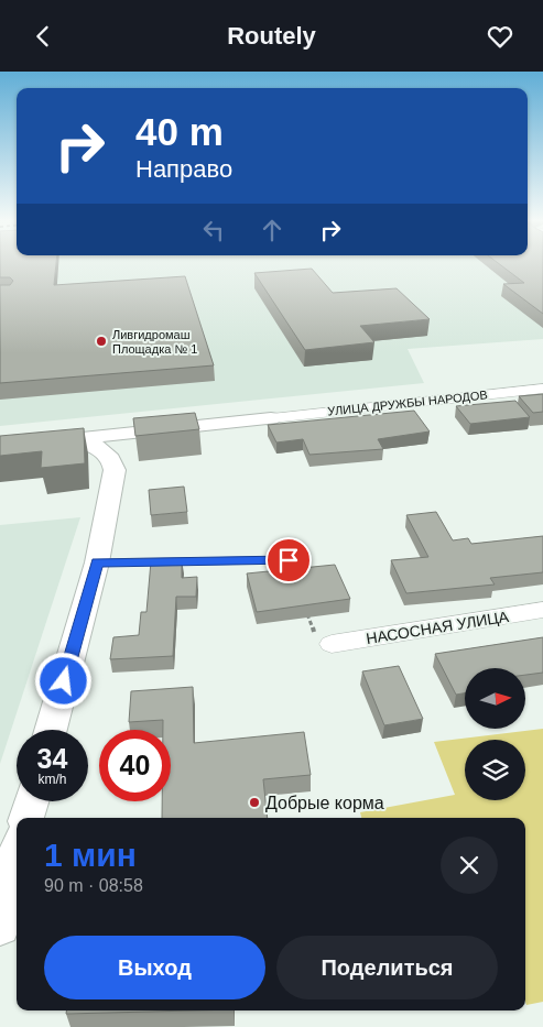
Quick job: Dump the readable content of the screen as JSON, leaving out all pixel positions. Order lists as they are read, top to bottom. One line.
{"streets":{"street":["УЛИЦА ДРУЖБЫ НАРОДОВ","НАСОСНАЯ УЛИЦА"]},"places":["Ливгидромаш Площадка № 1","Добрые корма"],"north":"right","page":{"header":"Routely","turn":["40 m","Направо"],"speed":"34 km/h","limit":"40","heading":["1 мин","90 m · 08:58"],"buttons":["Выход","Поделиться"]}}
